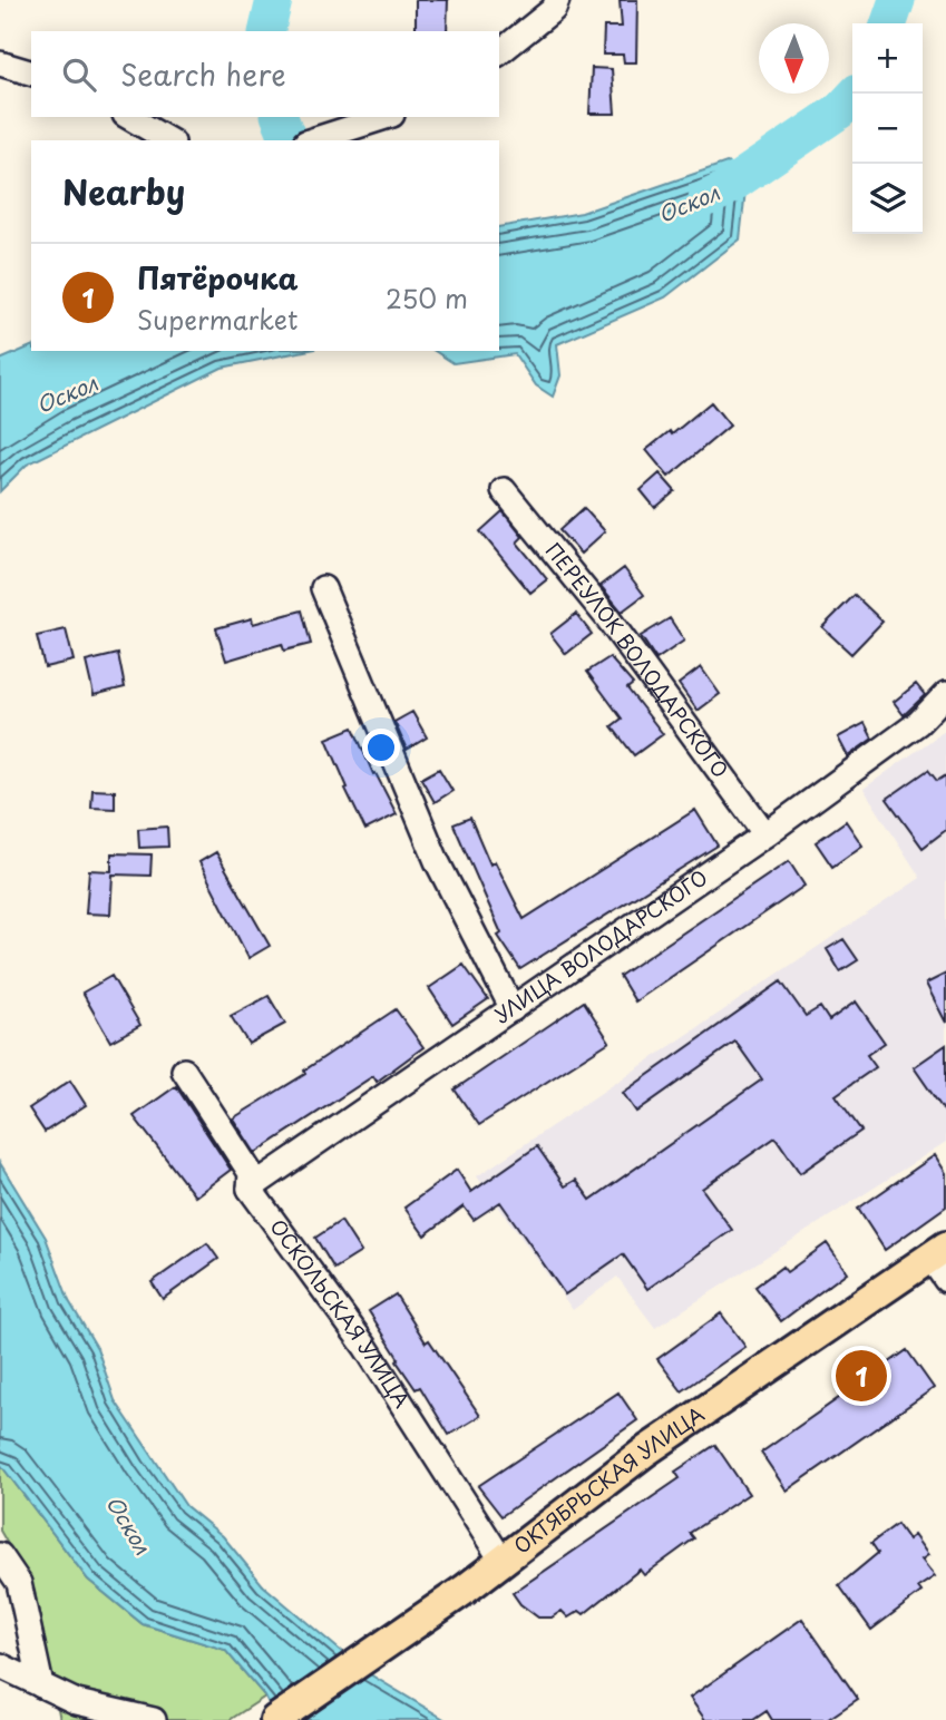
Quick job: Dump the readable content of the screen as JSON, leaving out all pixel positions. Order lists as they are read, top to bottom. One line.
{"streets":{"main road":["ОКТЯБРЬСКАЯ УЛИЦА"],"street":["ПЕРЕУЛОК ВОЛОДАРСКОГО","УЛИЦА ВОЛОДАРСКОГО","ОСКОЛЬСКАЯ УЛИЦА"]},"crossings":[["ПЕРЕУЛОК ВОЛОДАРСКОГО","УЛИЦА ВОЛОДАРСКОГО"],["УЛИЦА ВОЛОДАРСКОГО","ОСКОЛЬСКАЯ УЛИЦА"],["ОСКОЛЬСКАЯ УЛИЦА","ОКТЯБРЬСКАЯ УЛИЦА"]],"water":["Оскол"],"north":"bottom","page":{"map_buttons":["+","−"],"search":"Search here","heading":"Nearby","list":[{"mark":"1","name":"Пятёрочка","note":"Supermarket","value":"250 m"}],"pins":"1"}}
